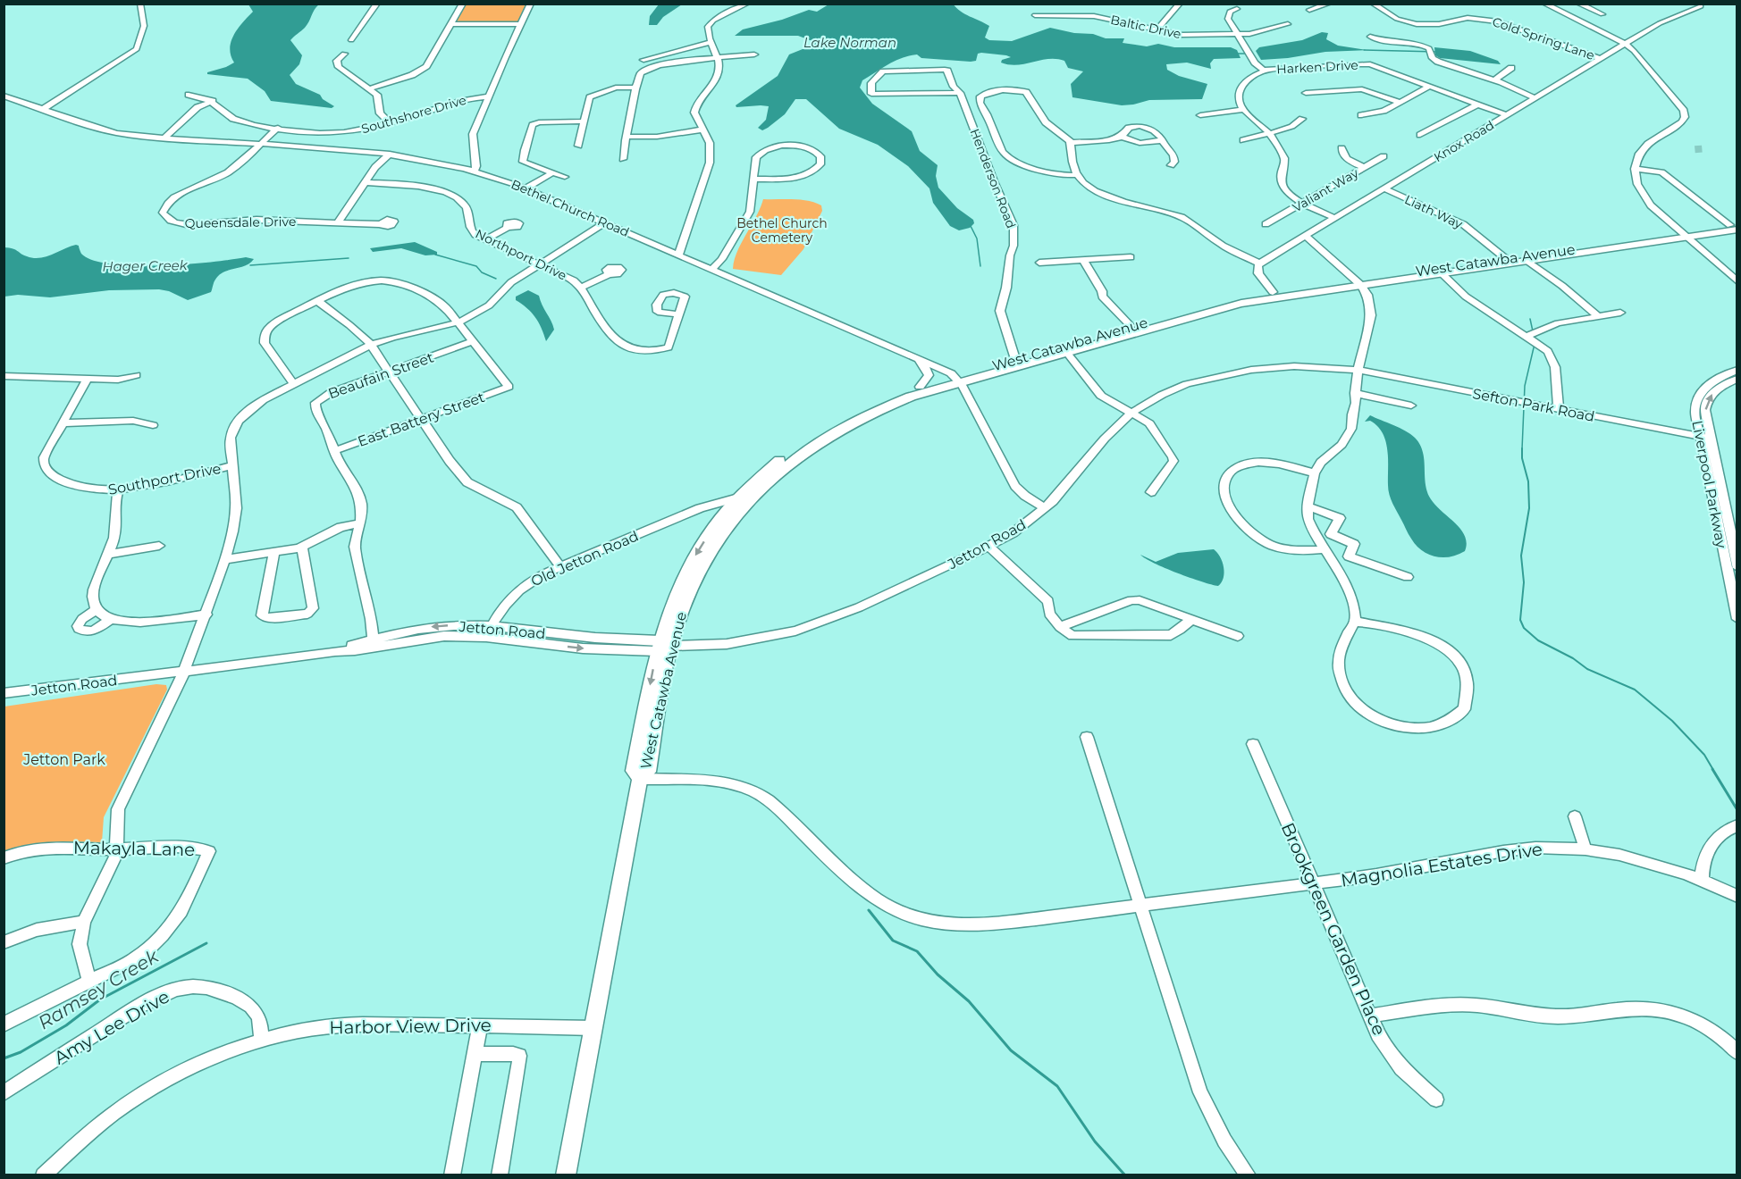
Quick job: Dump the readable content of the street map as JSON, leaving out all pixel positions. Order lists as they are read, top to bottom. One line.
{"streets":{"main road":["West Catawba Avenue"],"street":["Baltic Drive","Cold Spring Lane","Harken Drive","Southshore Drive","Knox Road","Henderson Road","Valiant Way","Bethel Church Road","Liath Way","Queensdale Drive","Northport Drive","Beaufain Street","Sefton Park Road","East Battery Street","Southport Drive","Liverpool Parkway","Jetton Road","Old Jetton Road","Makayla Lane","Magnolia Estates Drive","Brookgreen Garden Place","Harbor View Drive","Amy Lee Drive"]},"crossings":[["Cold Spring Lane","Knox Road"],["Harken Drive","Knox Road"],["Knox Road","Liath Way"],["Henderson Road","West Catawba Avenue"],["Bethel Church Road","Queensdale Drive"],["Bethel Church Road","West Catawba Avenue"],["Liath Way","West Catawba Avenue"],["West Catawba Avenue","Jetton Road"],["West Catawba Avenue","Old Jetton Road"],["West Catawba Avenue","Magnolia Estates Drive"],["West Catawba Avenue","Harbor View Drive"],["Beaufain Street","East Battery Street"],["Beaufain Street","Jetton Road"],["Sefton Park Road","Liverpool Parkway"],["Sefton Park Road","Jetton Road"],["Jetton Road","Old Jetton Road"],["Magnolia Estates Drive","Brookgreen Garden Place"],["Harbor View Drive","Amy Lee Drive"]],"water":["Lake Norman","Hager Creek","Ramsey Creek"],"parks":["Bethel Church Cemetery","Jetton Park"]}
